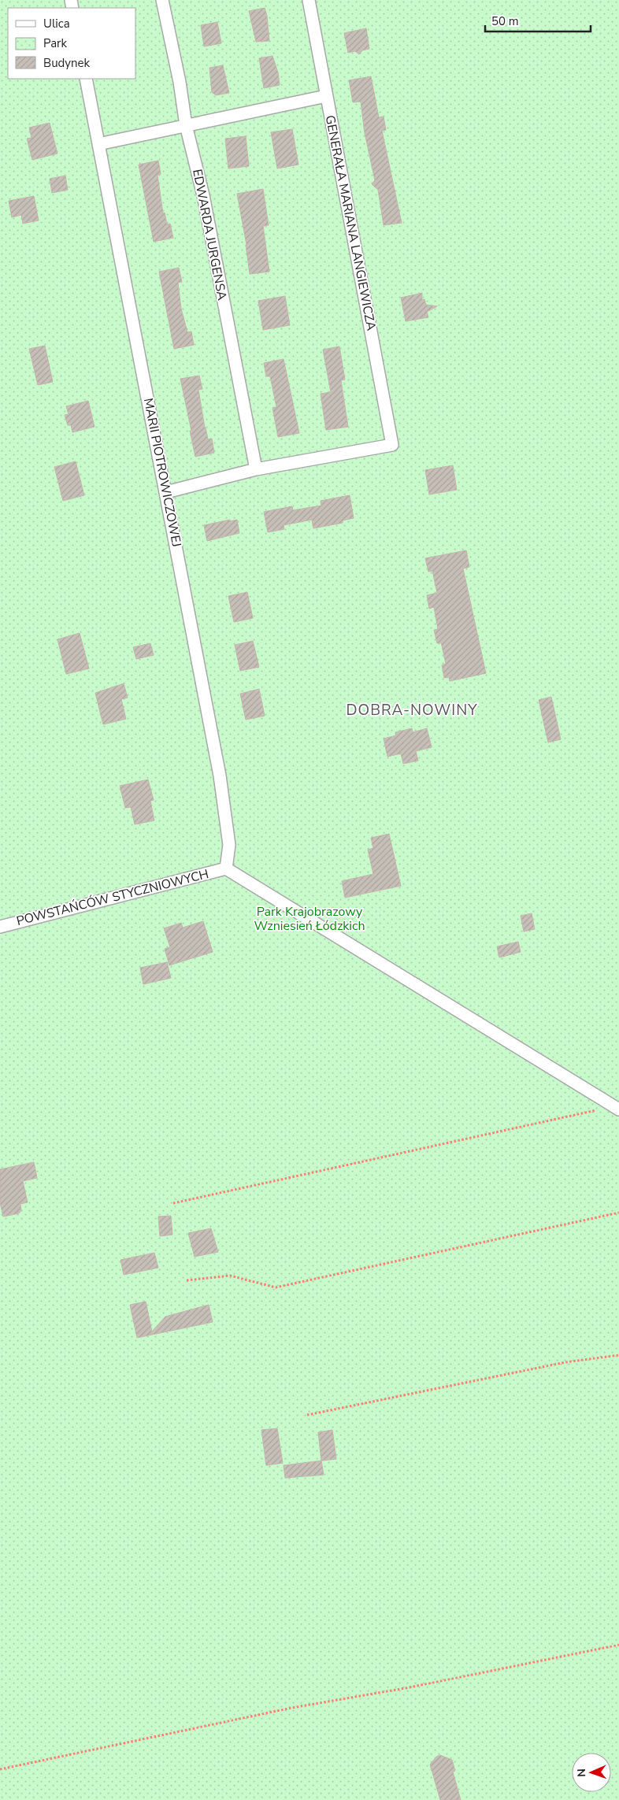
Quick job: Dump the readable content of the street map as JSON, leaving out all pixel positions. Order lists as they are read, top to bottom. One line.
{"streets":{"street":["GENERAŁA MARIANA LANGIEWICZA","EDWARDA JURGENSA","MARII PIOTROWICZOWEJ","POWSTAŃCÓW STYCZNIOWYCH"]},"crossings":[["GENERAŁA MARIANA LANGIEWICZA","EDWARDA JURGENSA"],["MARII PIOTROWICZOWEJ","POWSTAŃCÓW STYCZNIOWYCH"]],"districts":["DOBRA-NOWINY"],"parks":["Park Krajobrazowy Wzniesień Łódzkich"],"legend":["Ulica","Park","Budynek"],"scale_bar":"50 m","north":"left"}
